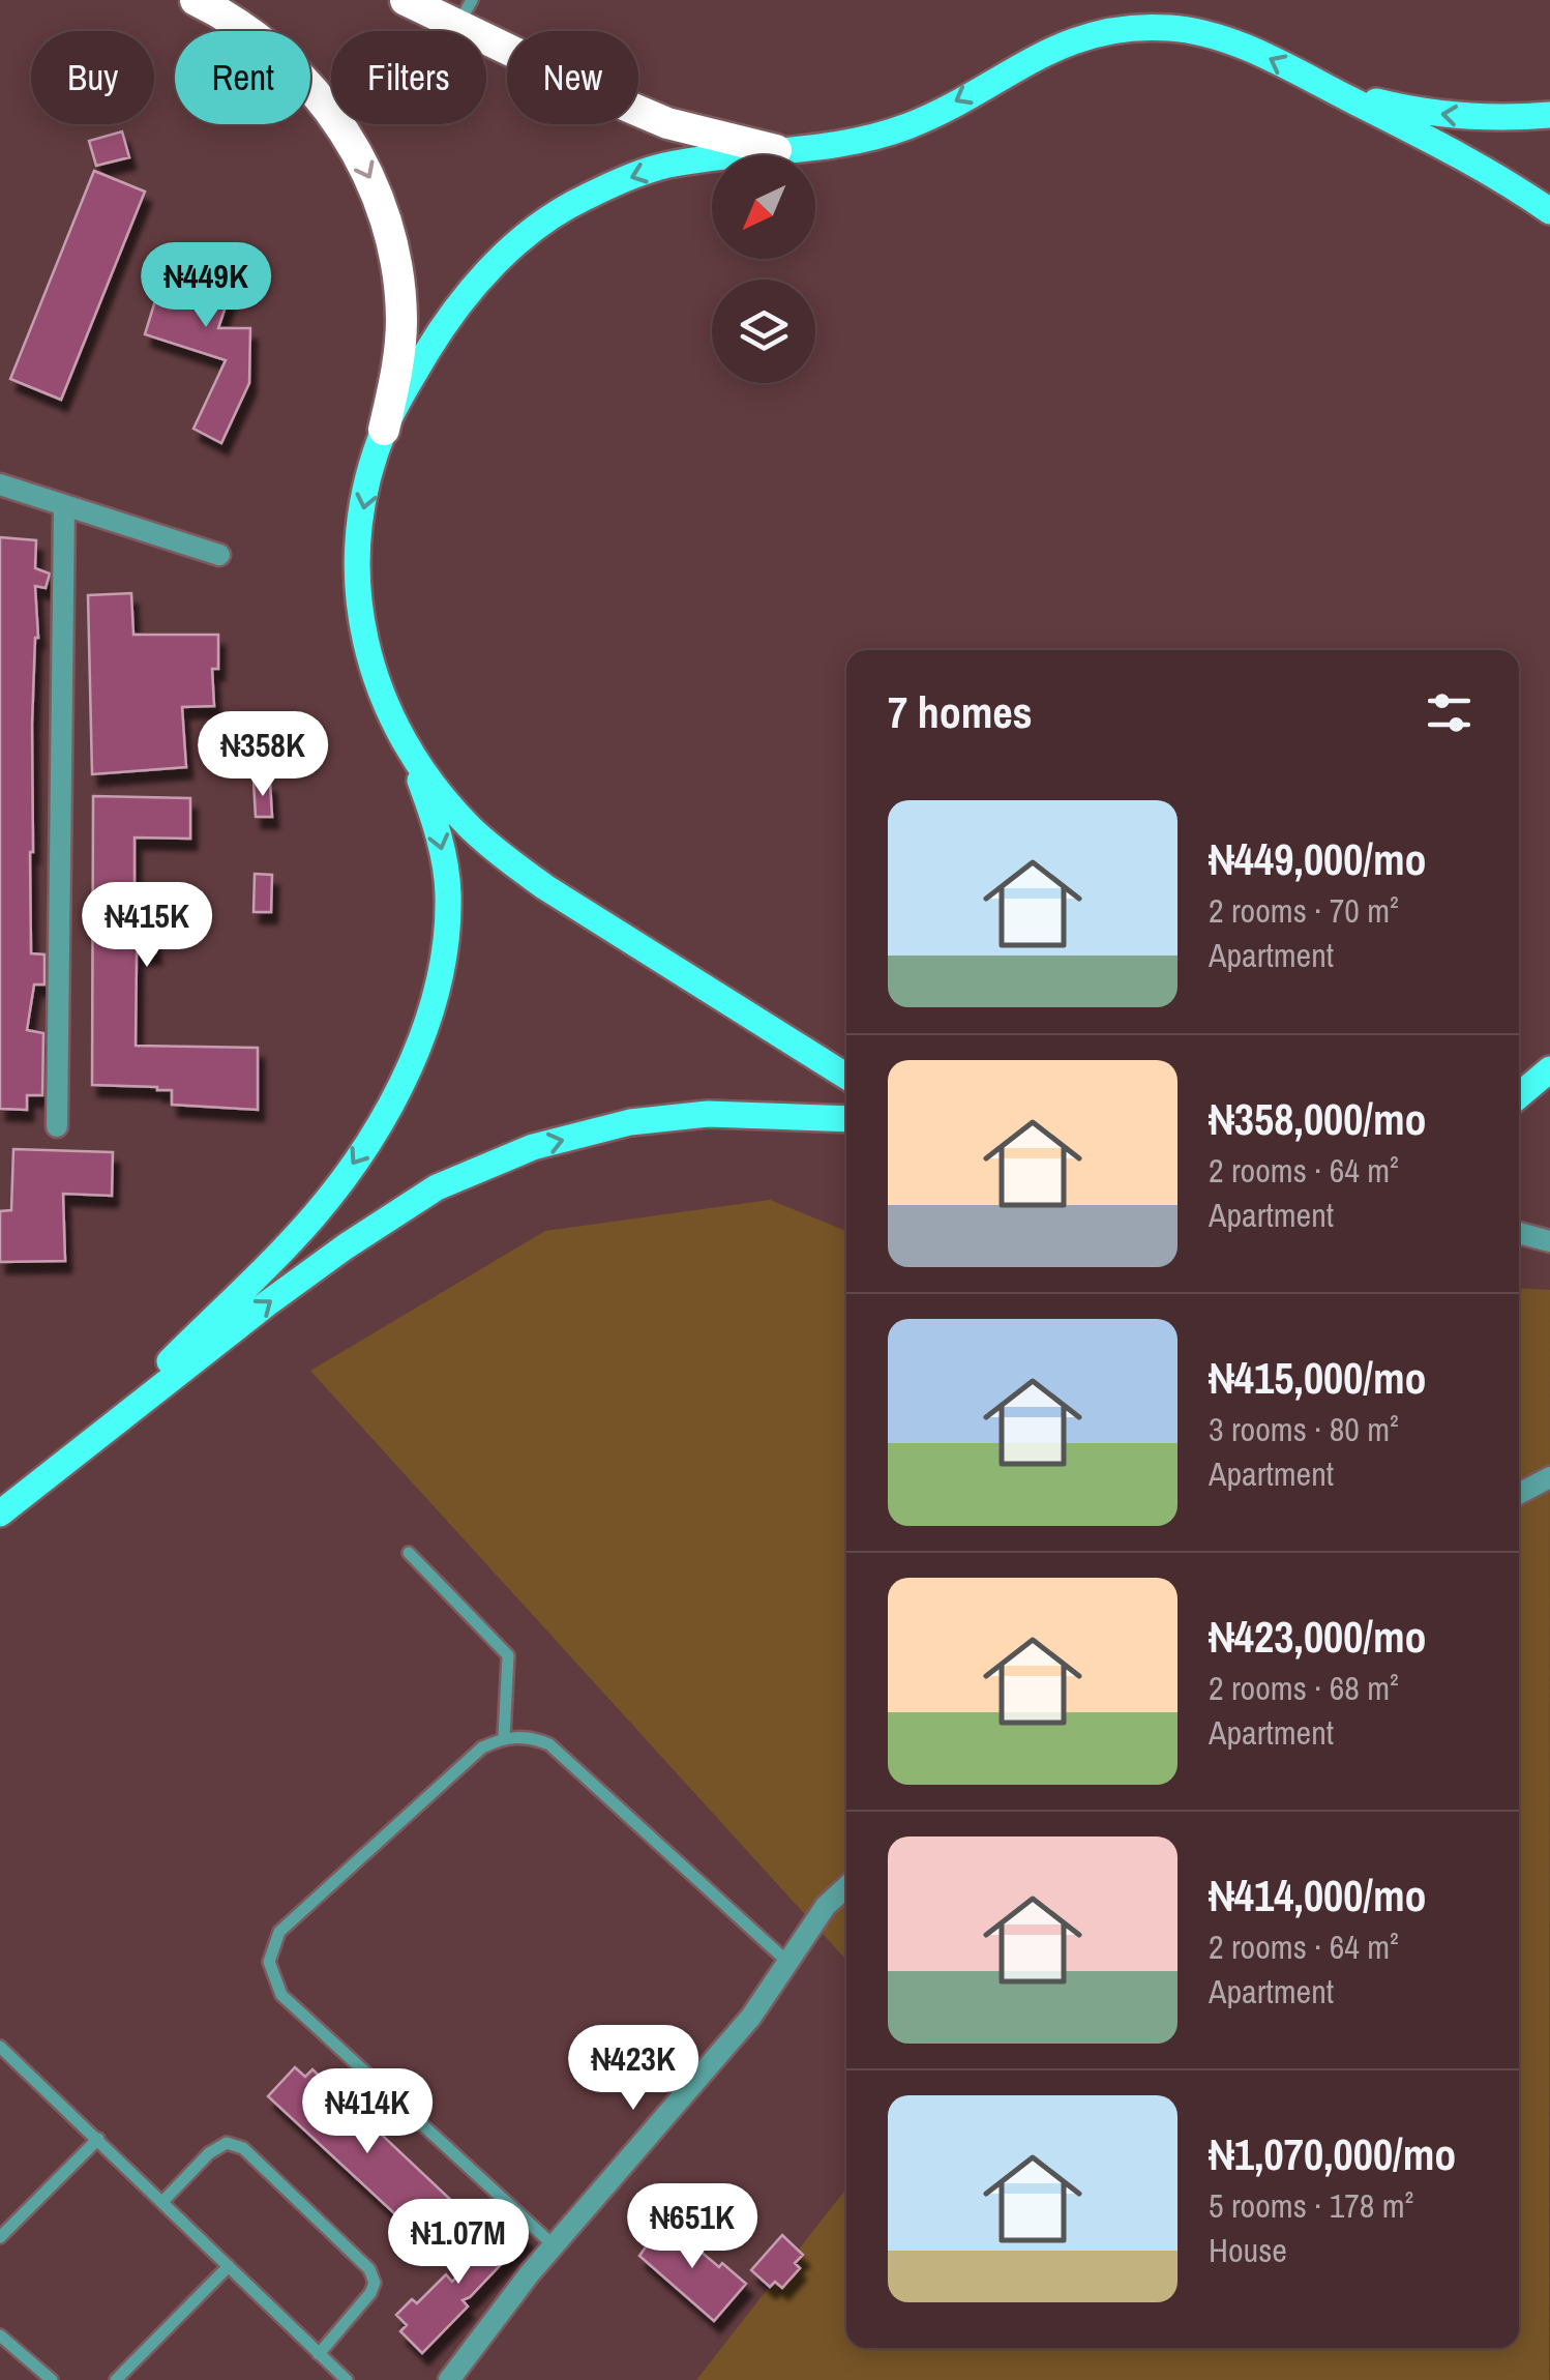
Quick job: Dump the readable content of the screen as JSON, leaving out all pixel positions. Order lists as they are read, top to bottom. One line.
{"north":"bottom left","page":{"chip":["Buy","Rent","Filters","New"],"price":["₦449K","₦358K","₦415K","₦423K","₦414K","₦651K","₦1.07M"],"heading":"7 homes","list":[{"name":"₦449,000/mo","note":"2 rooms · 70 m² · Apartment"},{"name":"₦358,000/mo","note":"2 rooms · 64 m² · Apartment"},{"name":"₦415,000/mo","note":"3 rooms · 80 m² · Apartment"},{"name":"₦423,000/mo","note":"2 rooms · 68 m² · Apartment"},{"name":"₦414,000/mo","note":"2 rooms · 64 m² · Apartment"},{"name":"₦1,070,000/mo","note":"5 rooms · 178 m² · House"}]}}
